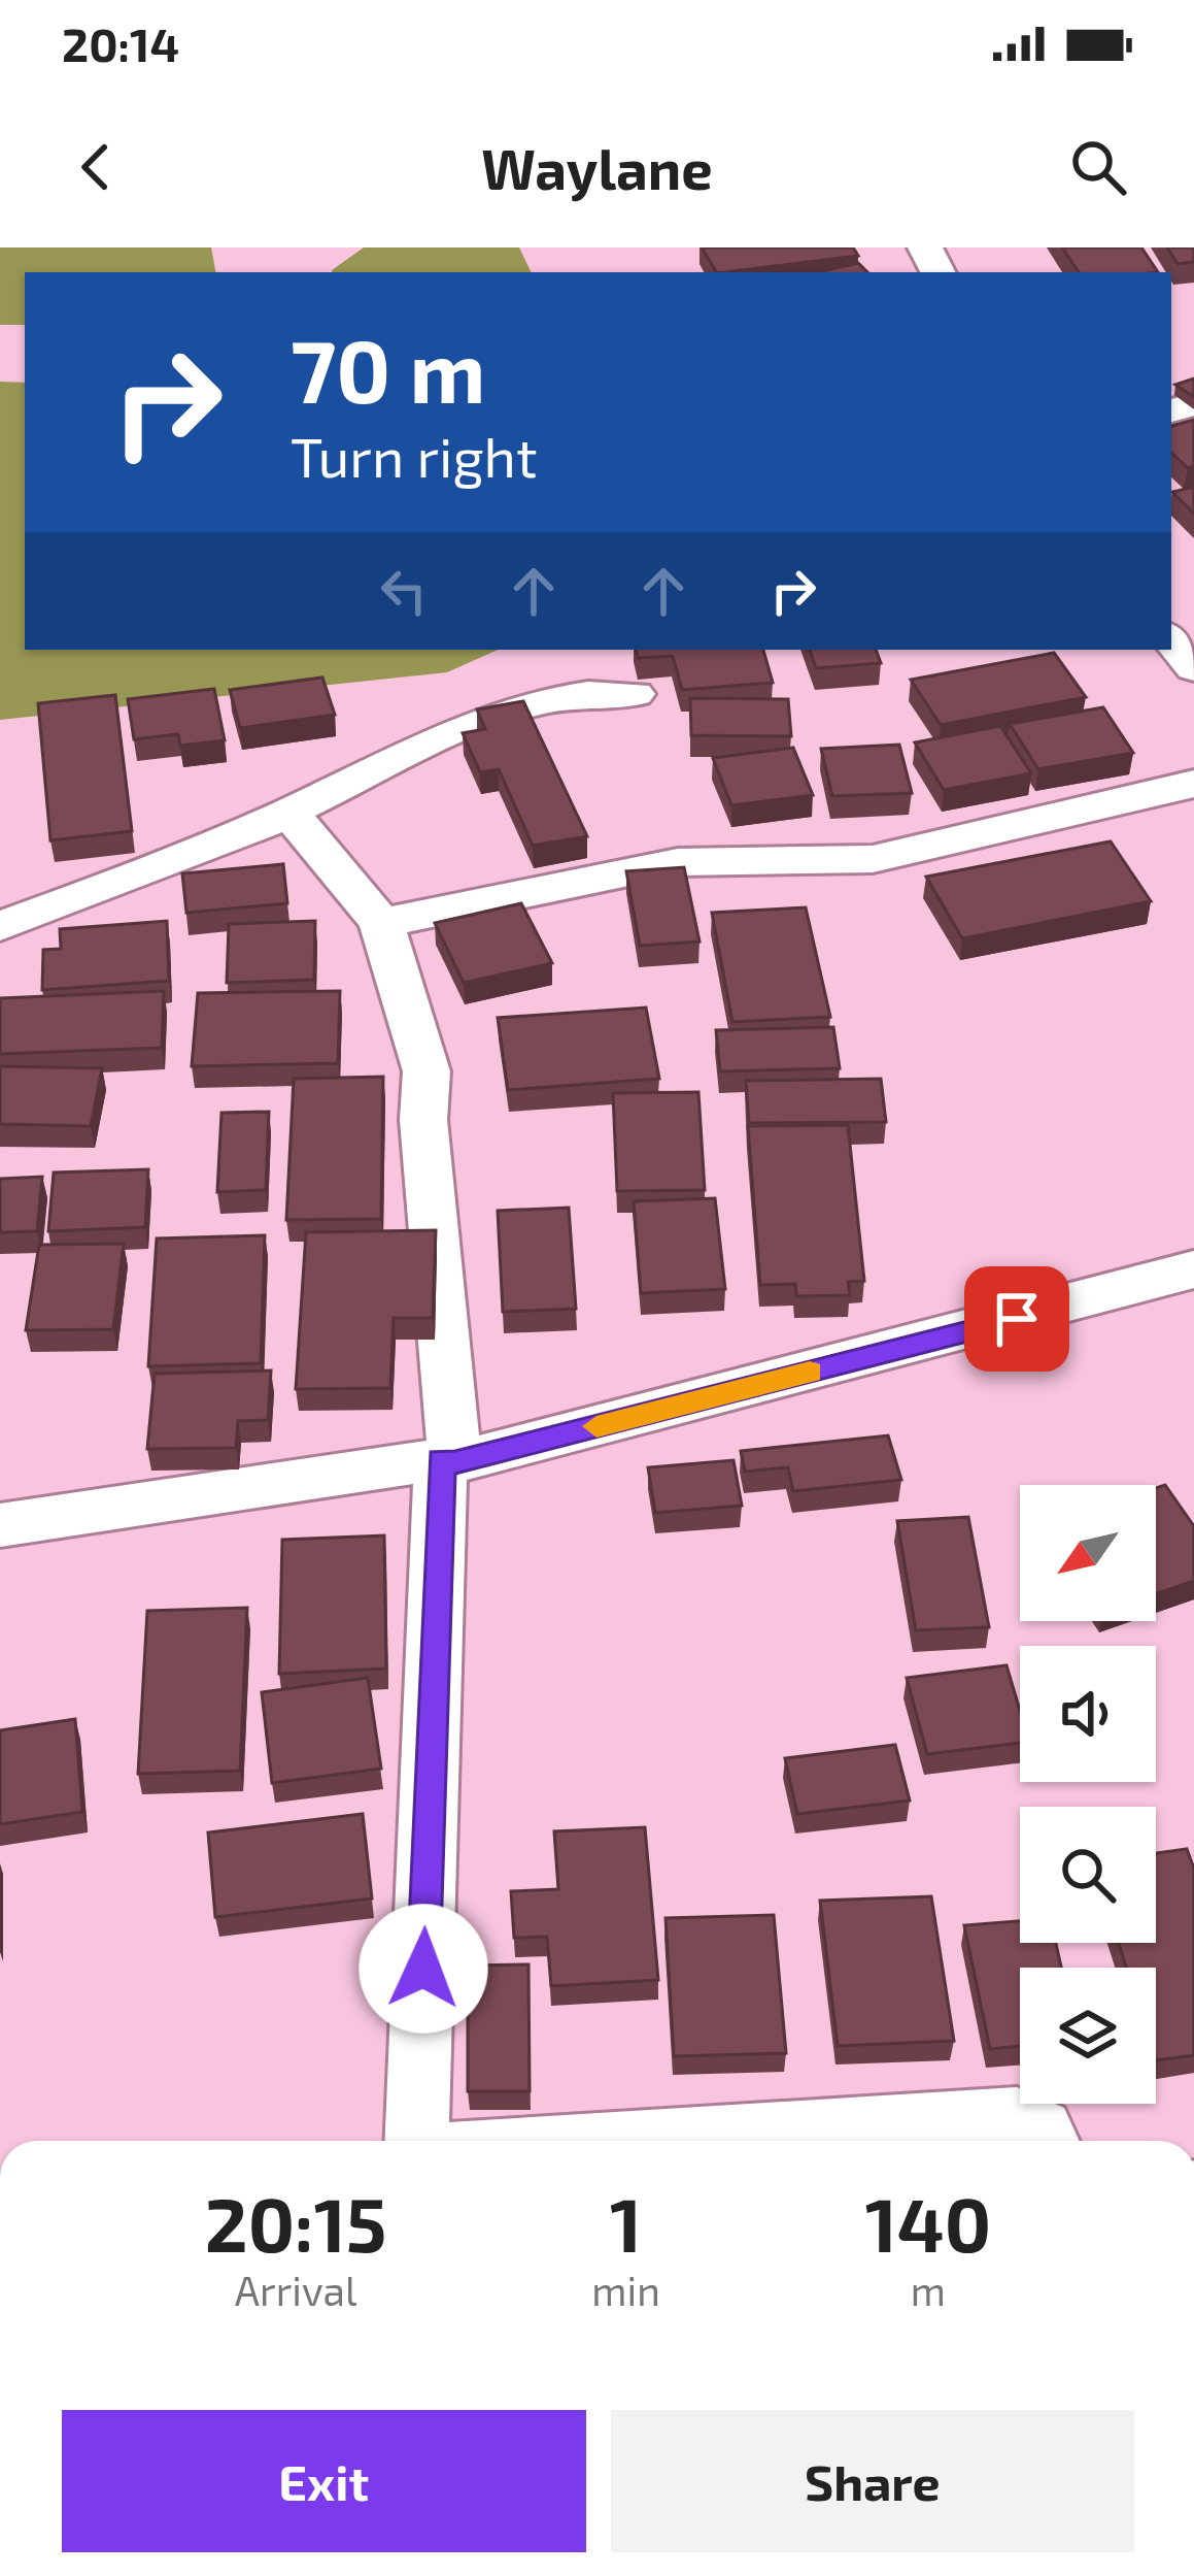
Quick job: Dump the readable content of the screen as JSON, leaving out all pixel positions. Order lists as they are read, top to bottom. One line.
{"north":"bottom left","page":{"status":"20:14","header":"Waylane","turn":["70 m","Turn right"],"eta":["20:15","Arrival","1","min","140","m"],"buttons":["Exit","Share"]}}
